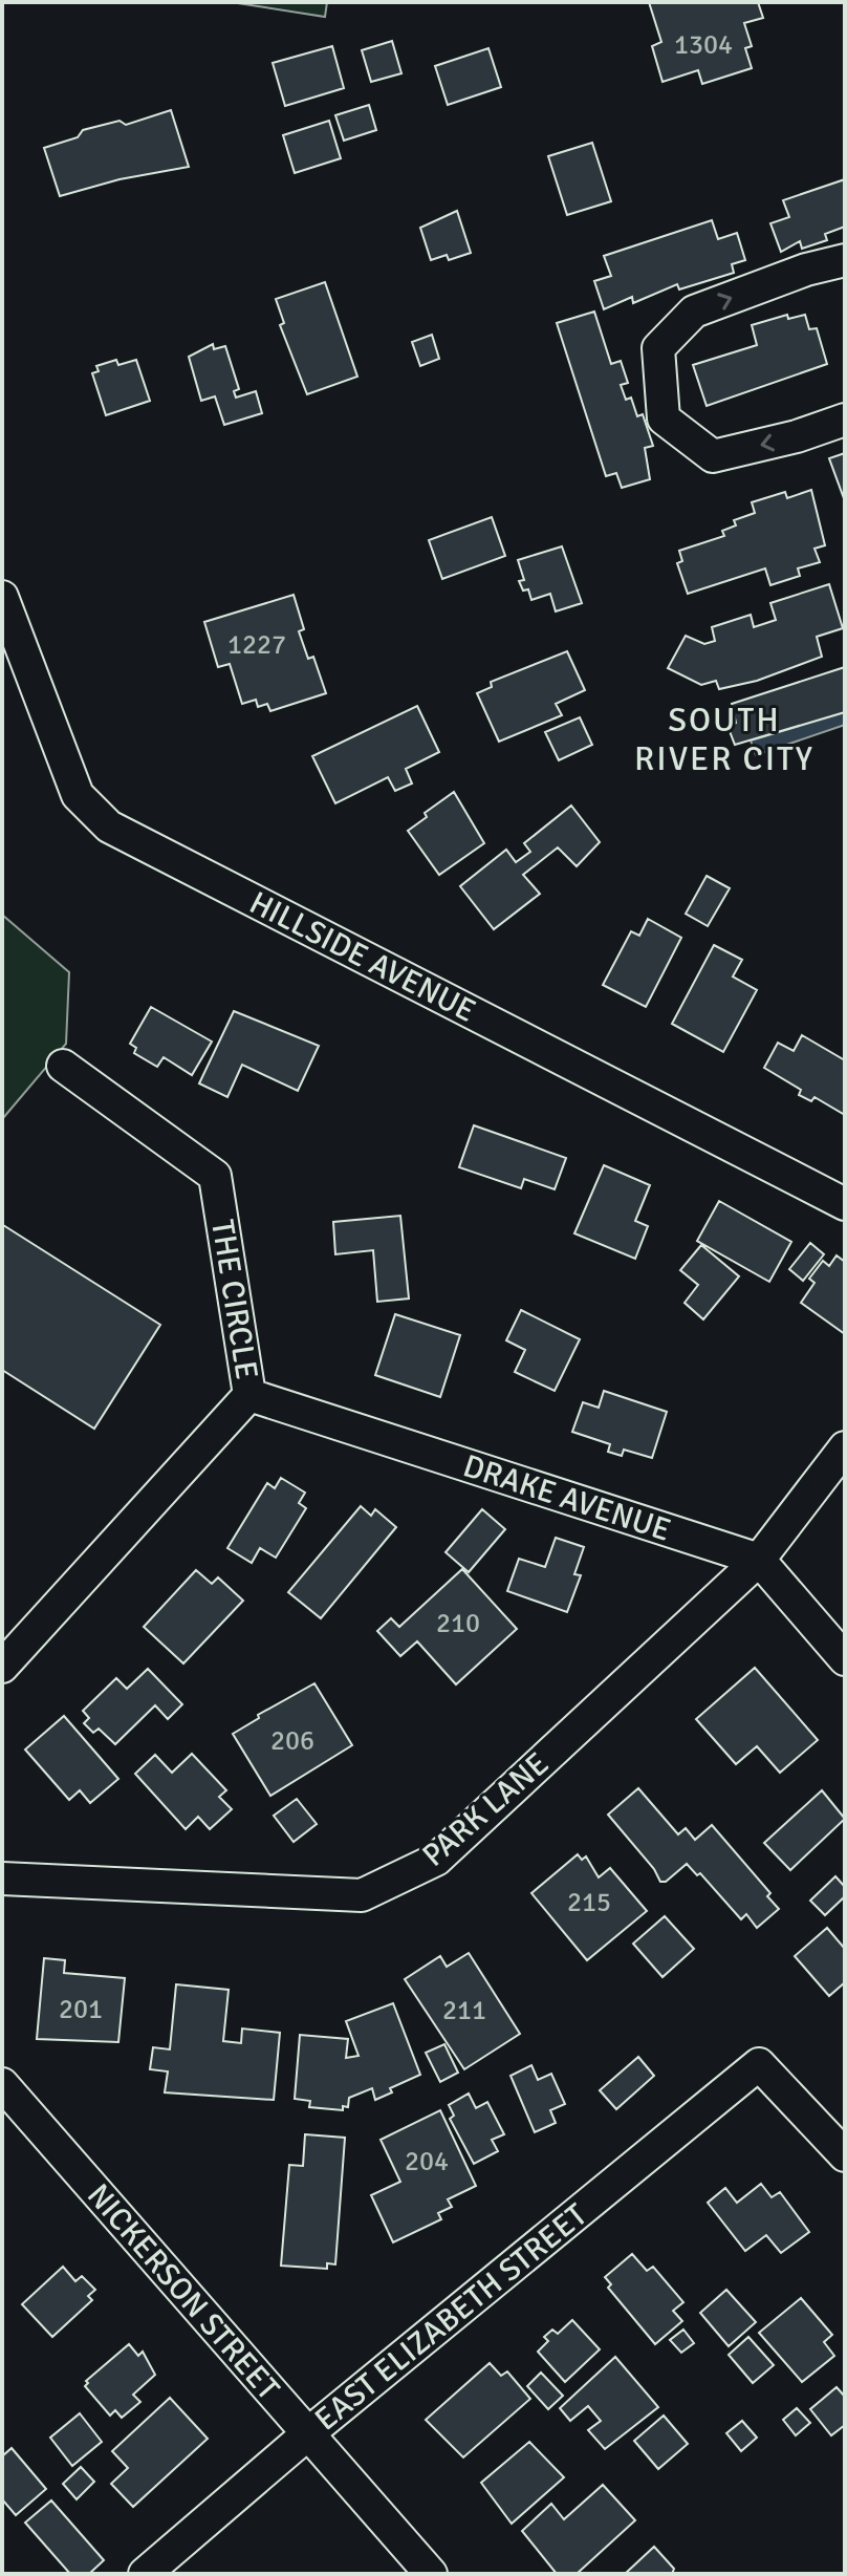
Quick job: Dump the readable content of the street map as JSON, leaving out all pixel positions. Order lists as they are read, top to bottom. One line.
{"streets":{"street":["HILLSIDE AVENUE","THE CIRCLE","DRAKE AVENUE","PARK LANE","NICKERSON STREET","EAST ELIZABETH STREET"]},"crossings":[["THE CIRCLE","DRAKE AVENUE"],["DRAKE AVENUE","PARK LANE"],["NICKERSON STREET","EAST ELIZABETH STREET"]],"districts":["SOUTH RIVER CITY"],"house_numbers":["1304","1227","210","206","215","201","211","204"]}
